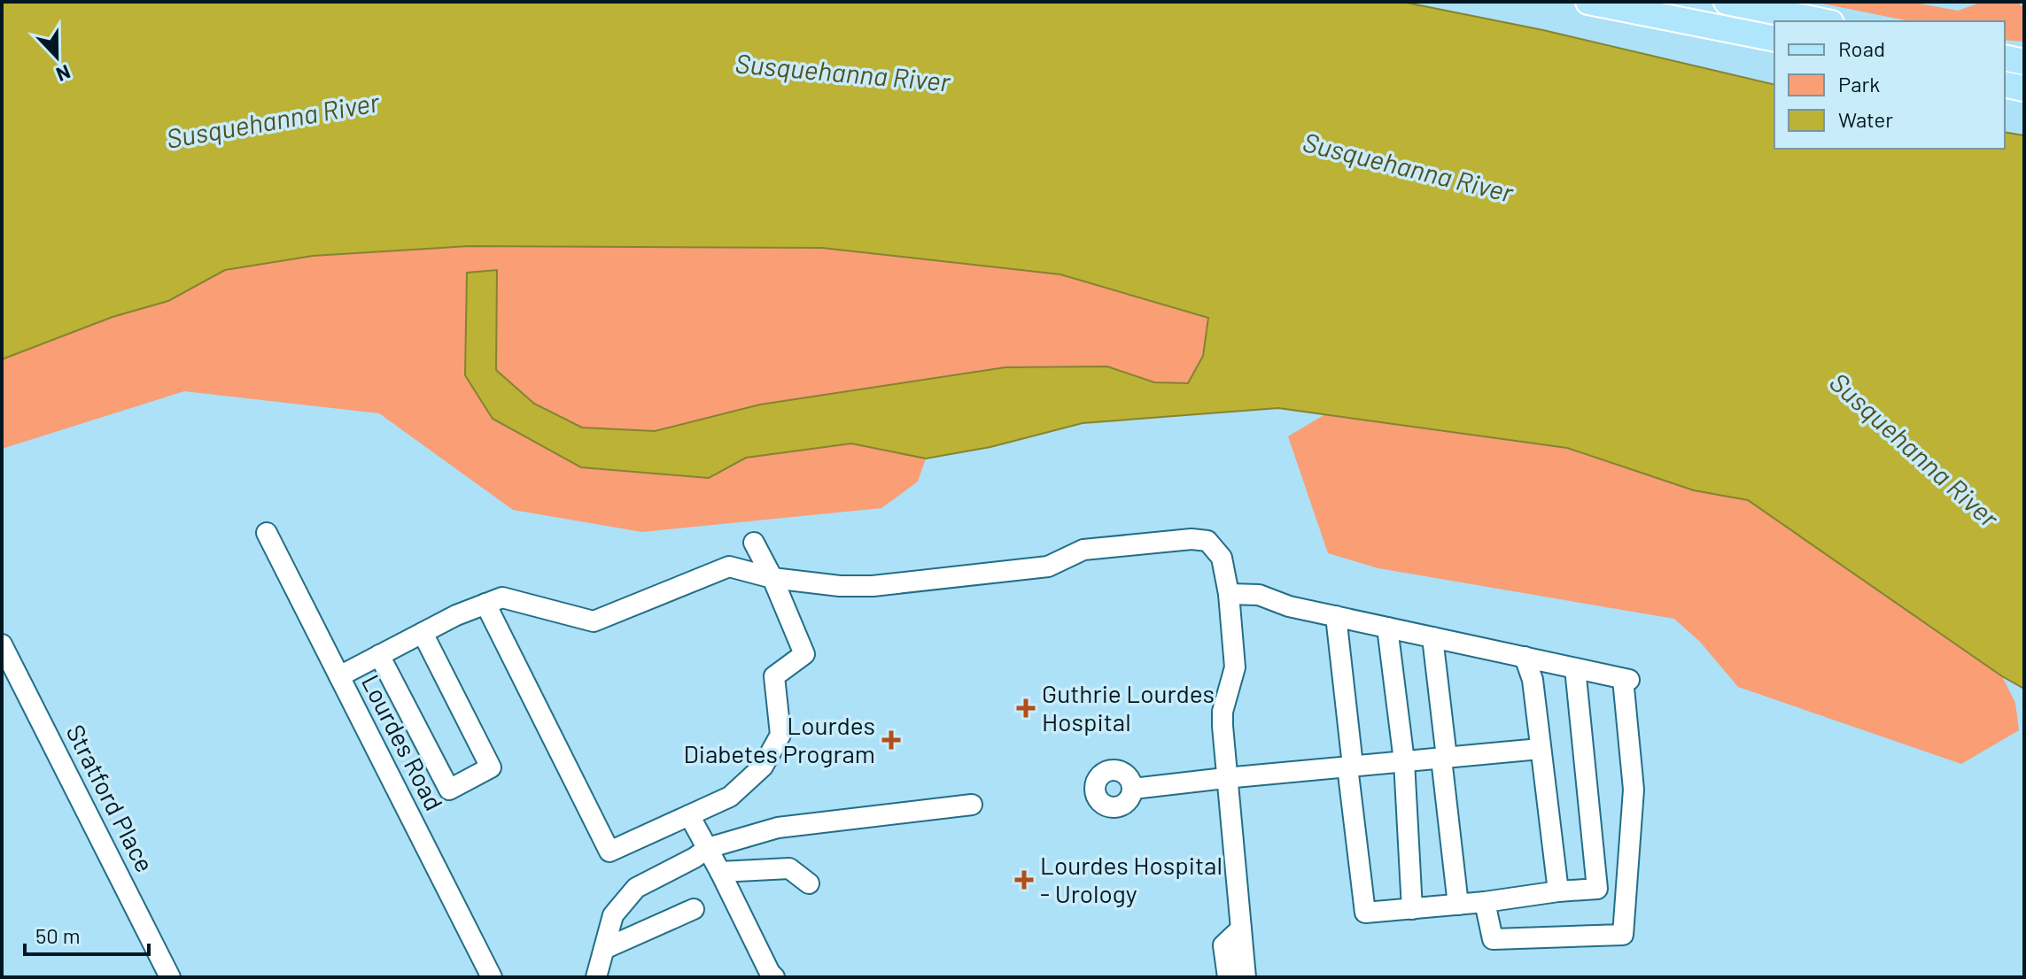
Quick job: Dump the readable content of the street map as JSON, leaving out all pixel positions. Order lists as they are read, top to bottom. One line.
{"streets":{"street":["Lourdes Road","Stratford Place"]},"water":["Susquehanna River"],"places":{"health":["Guthrie Lourdes Hospital","Lourdes Diabetes Program","Lourdes Hospital - Urology"]},"legend":["Road","Park","Water"],"scale_bar":"50 m","north":"bottom"}
